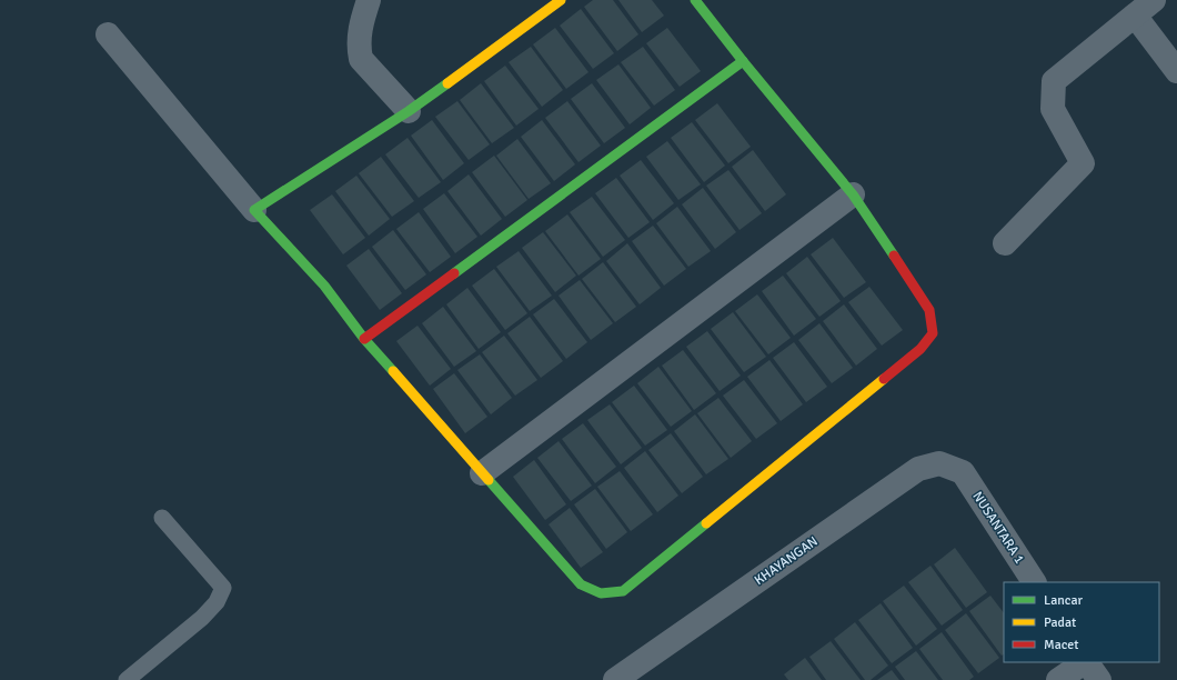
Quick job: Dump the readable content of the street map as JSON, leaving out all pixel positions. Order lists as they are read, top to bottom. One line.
{"streets":{"street":["NUSANTARA 1","KHAYANGAN"]},"crossings":[["NUSANTARA 1","KHAYANGAN"]],"legend":["Lancar","Padat","Macet"]}
